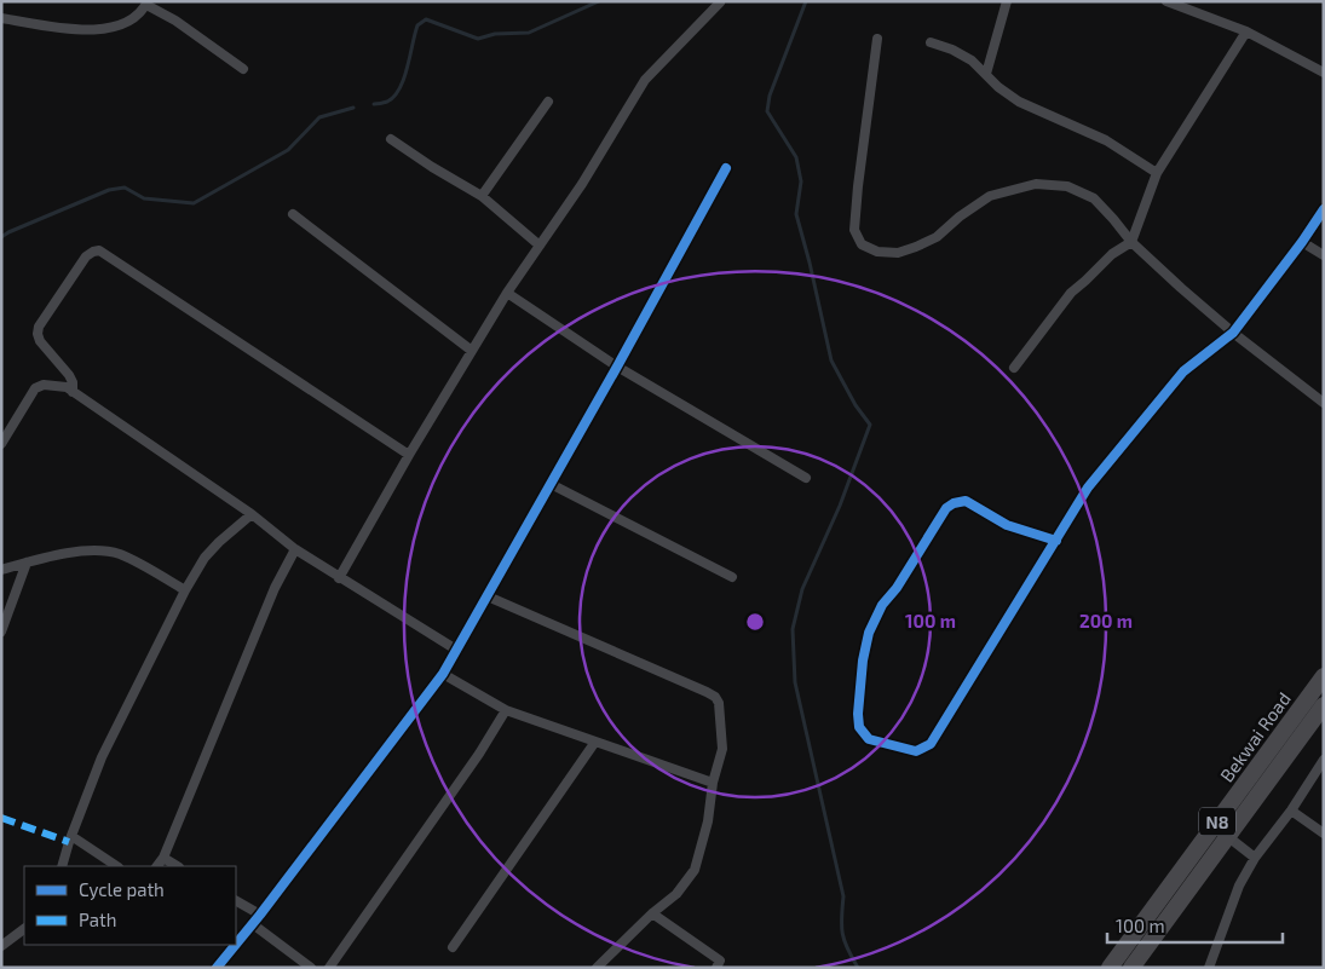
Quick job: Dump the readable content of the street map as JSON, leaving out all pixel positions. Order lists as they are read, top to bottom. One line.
{"streets":{"highway":["Bekwai Road","N8"]},"legend":["Cycle path","Path"],"scale_bar":"100 m","rings":["100 m","200 m"]}
